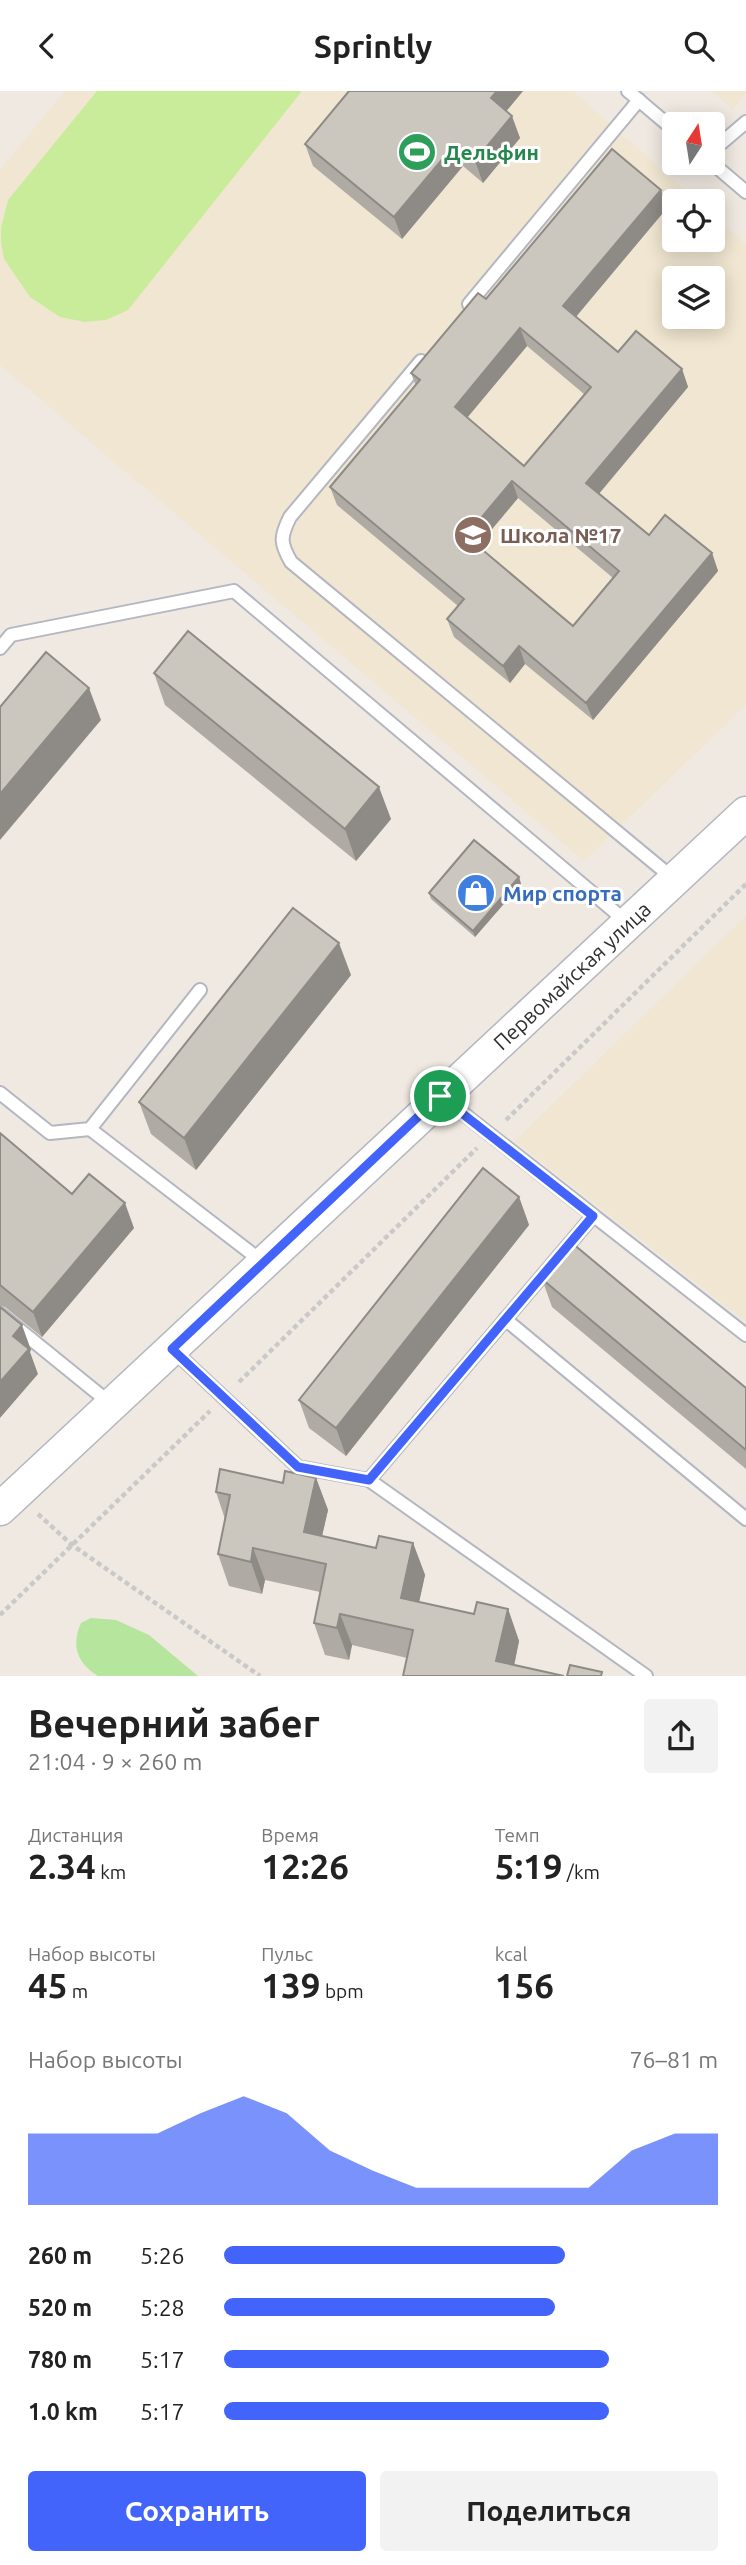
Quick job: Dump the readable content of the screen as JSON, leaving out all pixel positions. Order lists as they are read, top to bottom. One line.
{"streets":{"street":["Первомайская улица"]},"places":{"sports":["Дельфин"],"school or university":["Школа №17"],"shop":["Мир спорта"]},"north":"top","page":{"header":"Sprintly","heading":["Вечерний забег","21:04 · 9 × 260 m"],"stats":[["Дистанция","2.34 km"],["Время","12:26"],["Темп","5:19 /km"],["Набор высоты","45 m"],["Пульс","139 bpm"],["kcal","156"]],"chart":["Набор высоты","76–81 m"],"list":[{"name":"260 m","note":"5:26"},{"name":"520 m","note":"5:28"},{"name":"780 m","note":"5:17"},{"name":"1.0 km","note":"5:17"}],"buttons":["Сохранить","Поделиться"]}}
